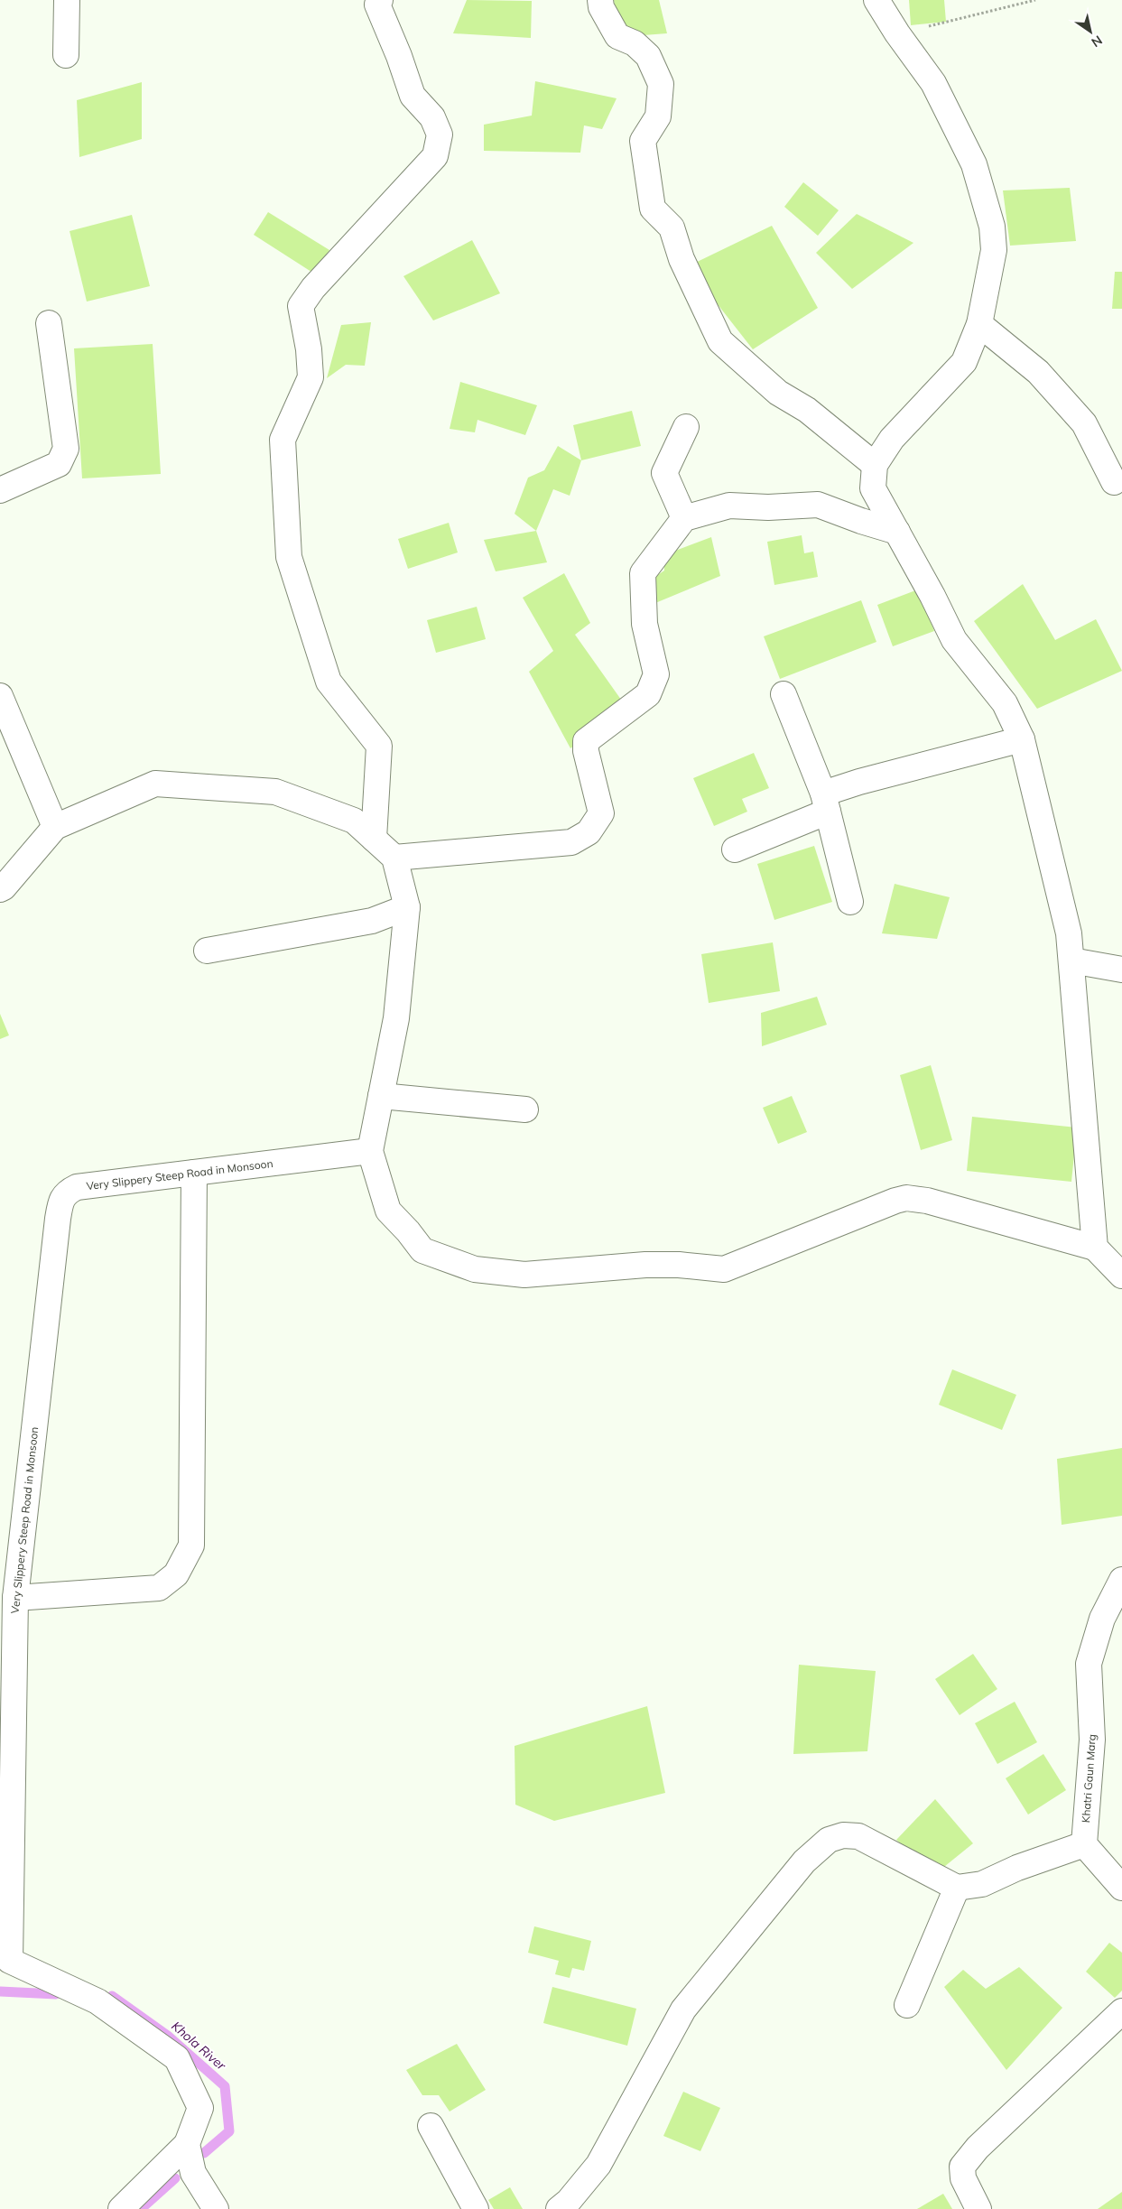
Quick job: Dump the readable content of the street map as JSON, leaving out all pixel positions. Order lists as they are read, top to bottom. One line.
{"streets":{"street":["Very Slippery Steep Road in Monsoon","Khatri Gaun Marg"]},"water":["Khola River"],"north":"bottom right"}
